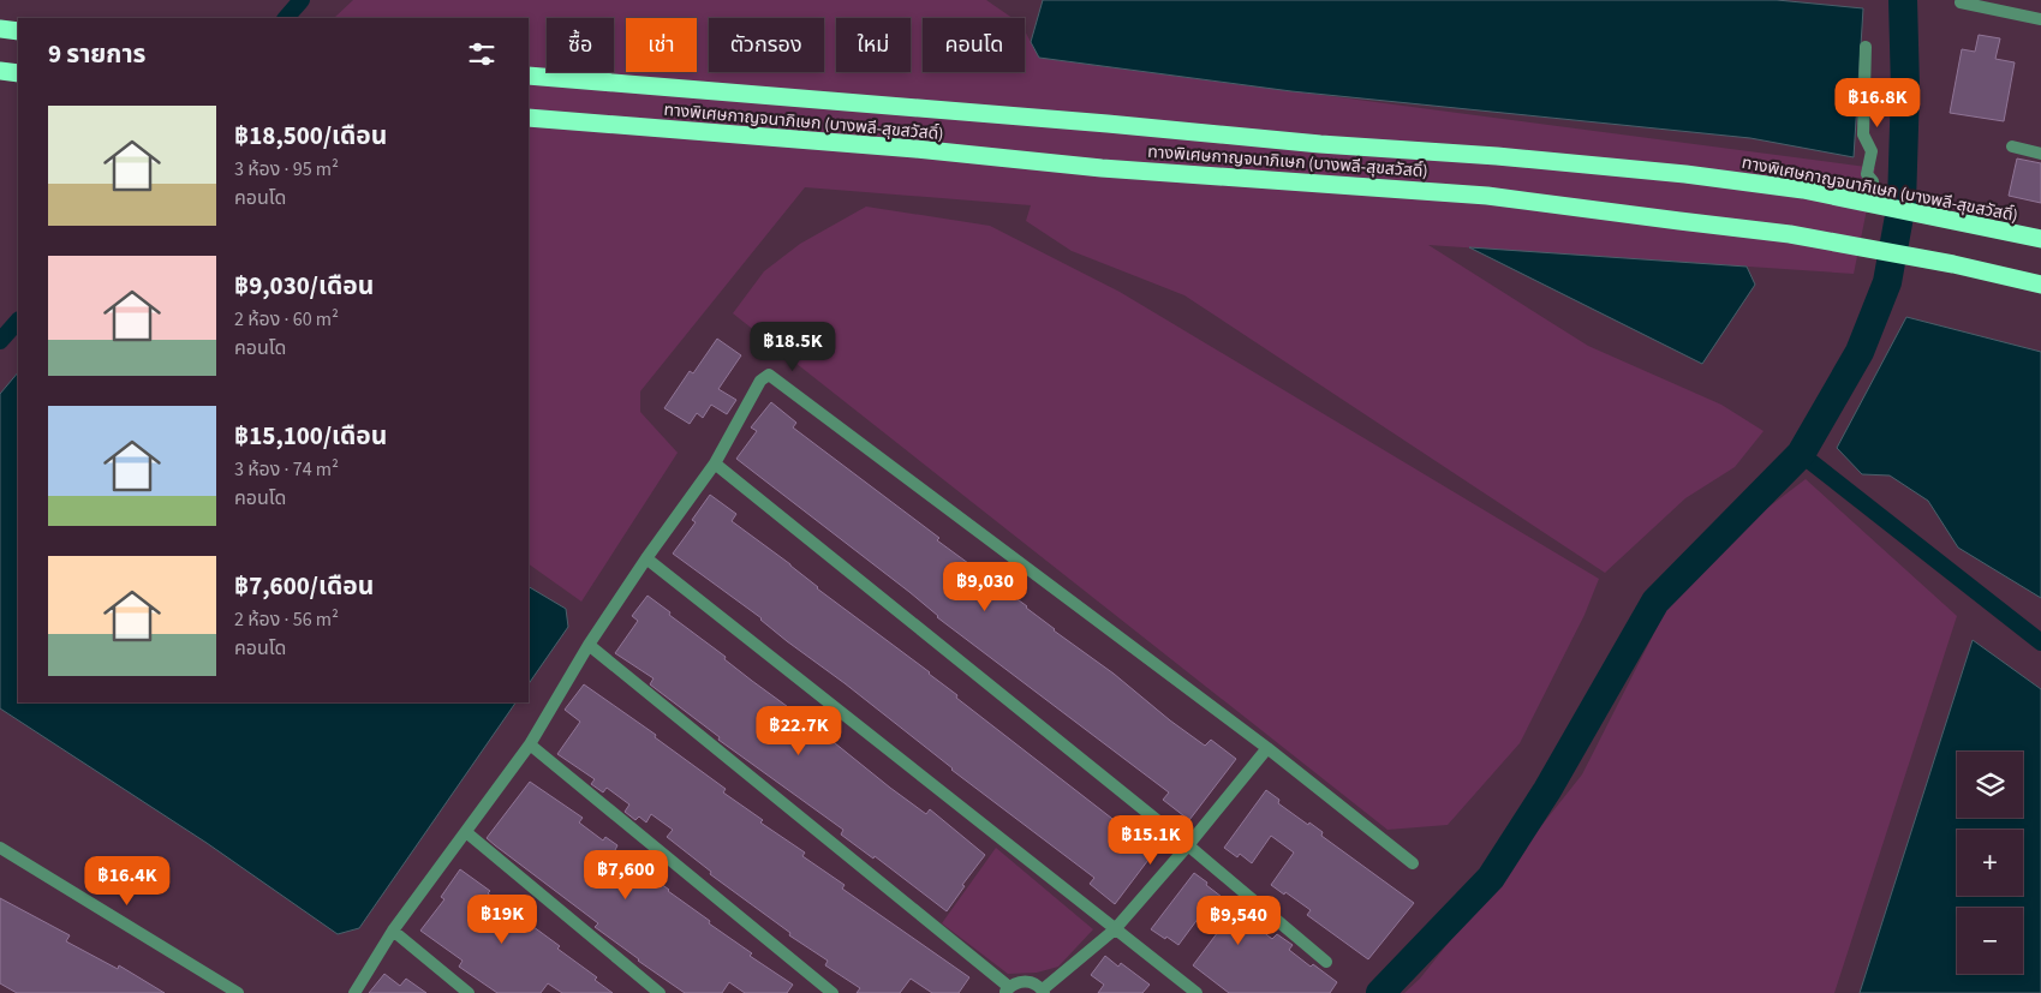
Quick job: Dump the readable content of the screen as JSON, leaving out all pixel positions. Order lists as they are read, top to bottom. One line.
{"streets":{"highway":["ทางพิเศษกาญจนาภิเษก (บางพลี-สุขสวัสดิ์)"]},"page":{"chip":["ซื้อ","เช่า","ตัวกรอง","ใหม่","คอนโด"],"heading":"9 รายการ","price":["฿16.8K","฿18.5K","฿9,030","฿22.7K","฿15.1K","฿7,600","฿16.4K","฿19K","฿9,540"],"list":[{"name":"฿18,500/เดือน","note":"3 ห้อง · 95 m² · คอนโด"},{"name":"฿9,030/เดือน","note":"2 ห้อง · 60 m² · คอนโด"},{"name":"฿15,100/เดือน","note":"3 ห้อง · 74 m² · คอนโด"},{"name":"฿7,600/เดือน","note":"2 ห้อง · 56 m² · คอนโด"}],"map_buttons":["+","−"]}}
